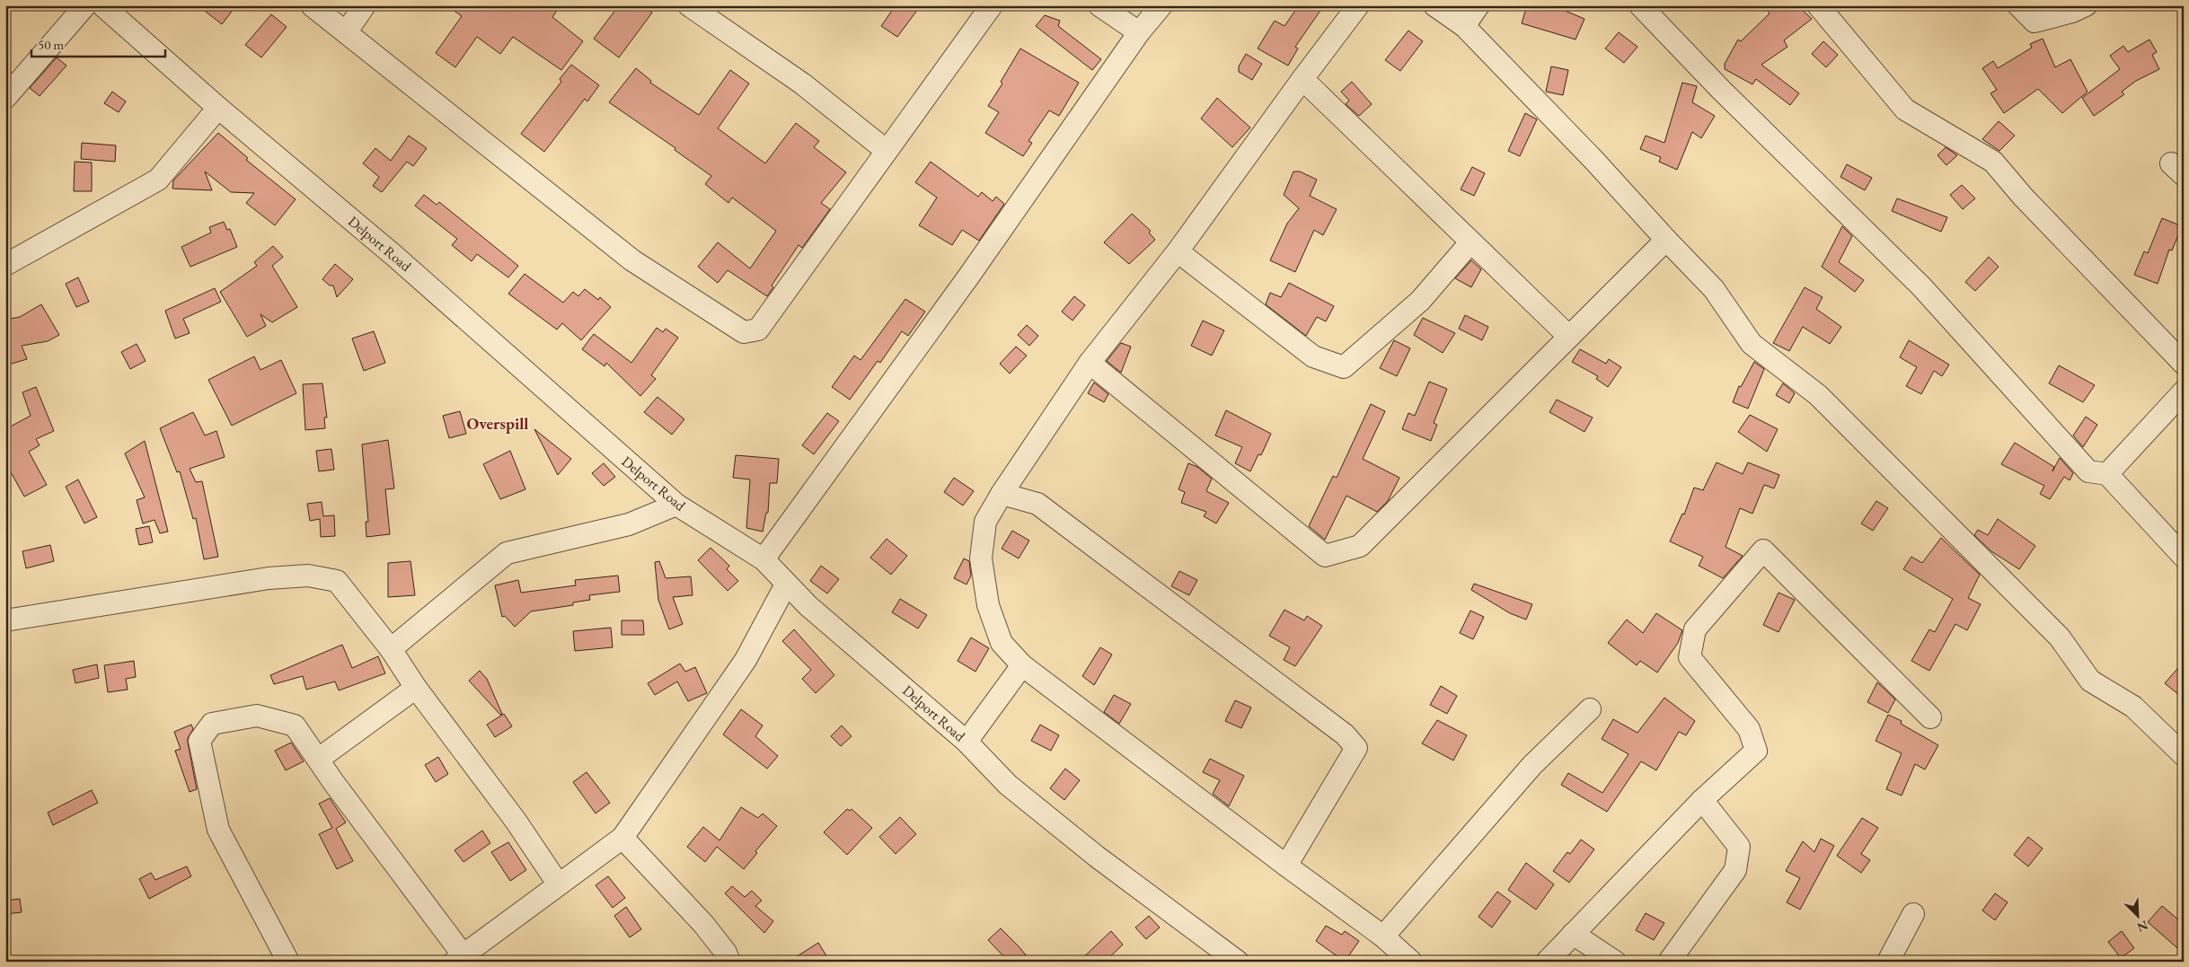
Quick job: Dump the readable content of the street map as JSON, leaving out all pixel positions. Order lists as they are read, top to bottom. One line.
{"streets":{"street":["Delport Road"]},"districts":["Overspill"],"scale_bar":"50 m","north":"bottom right"}
